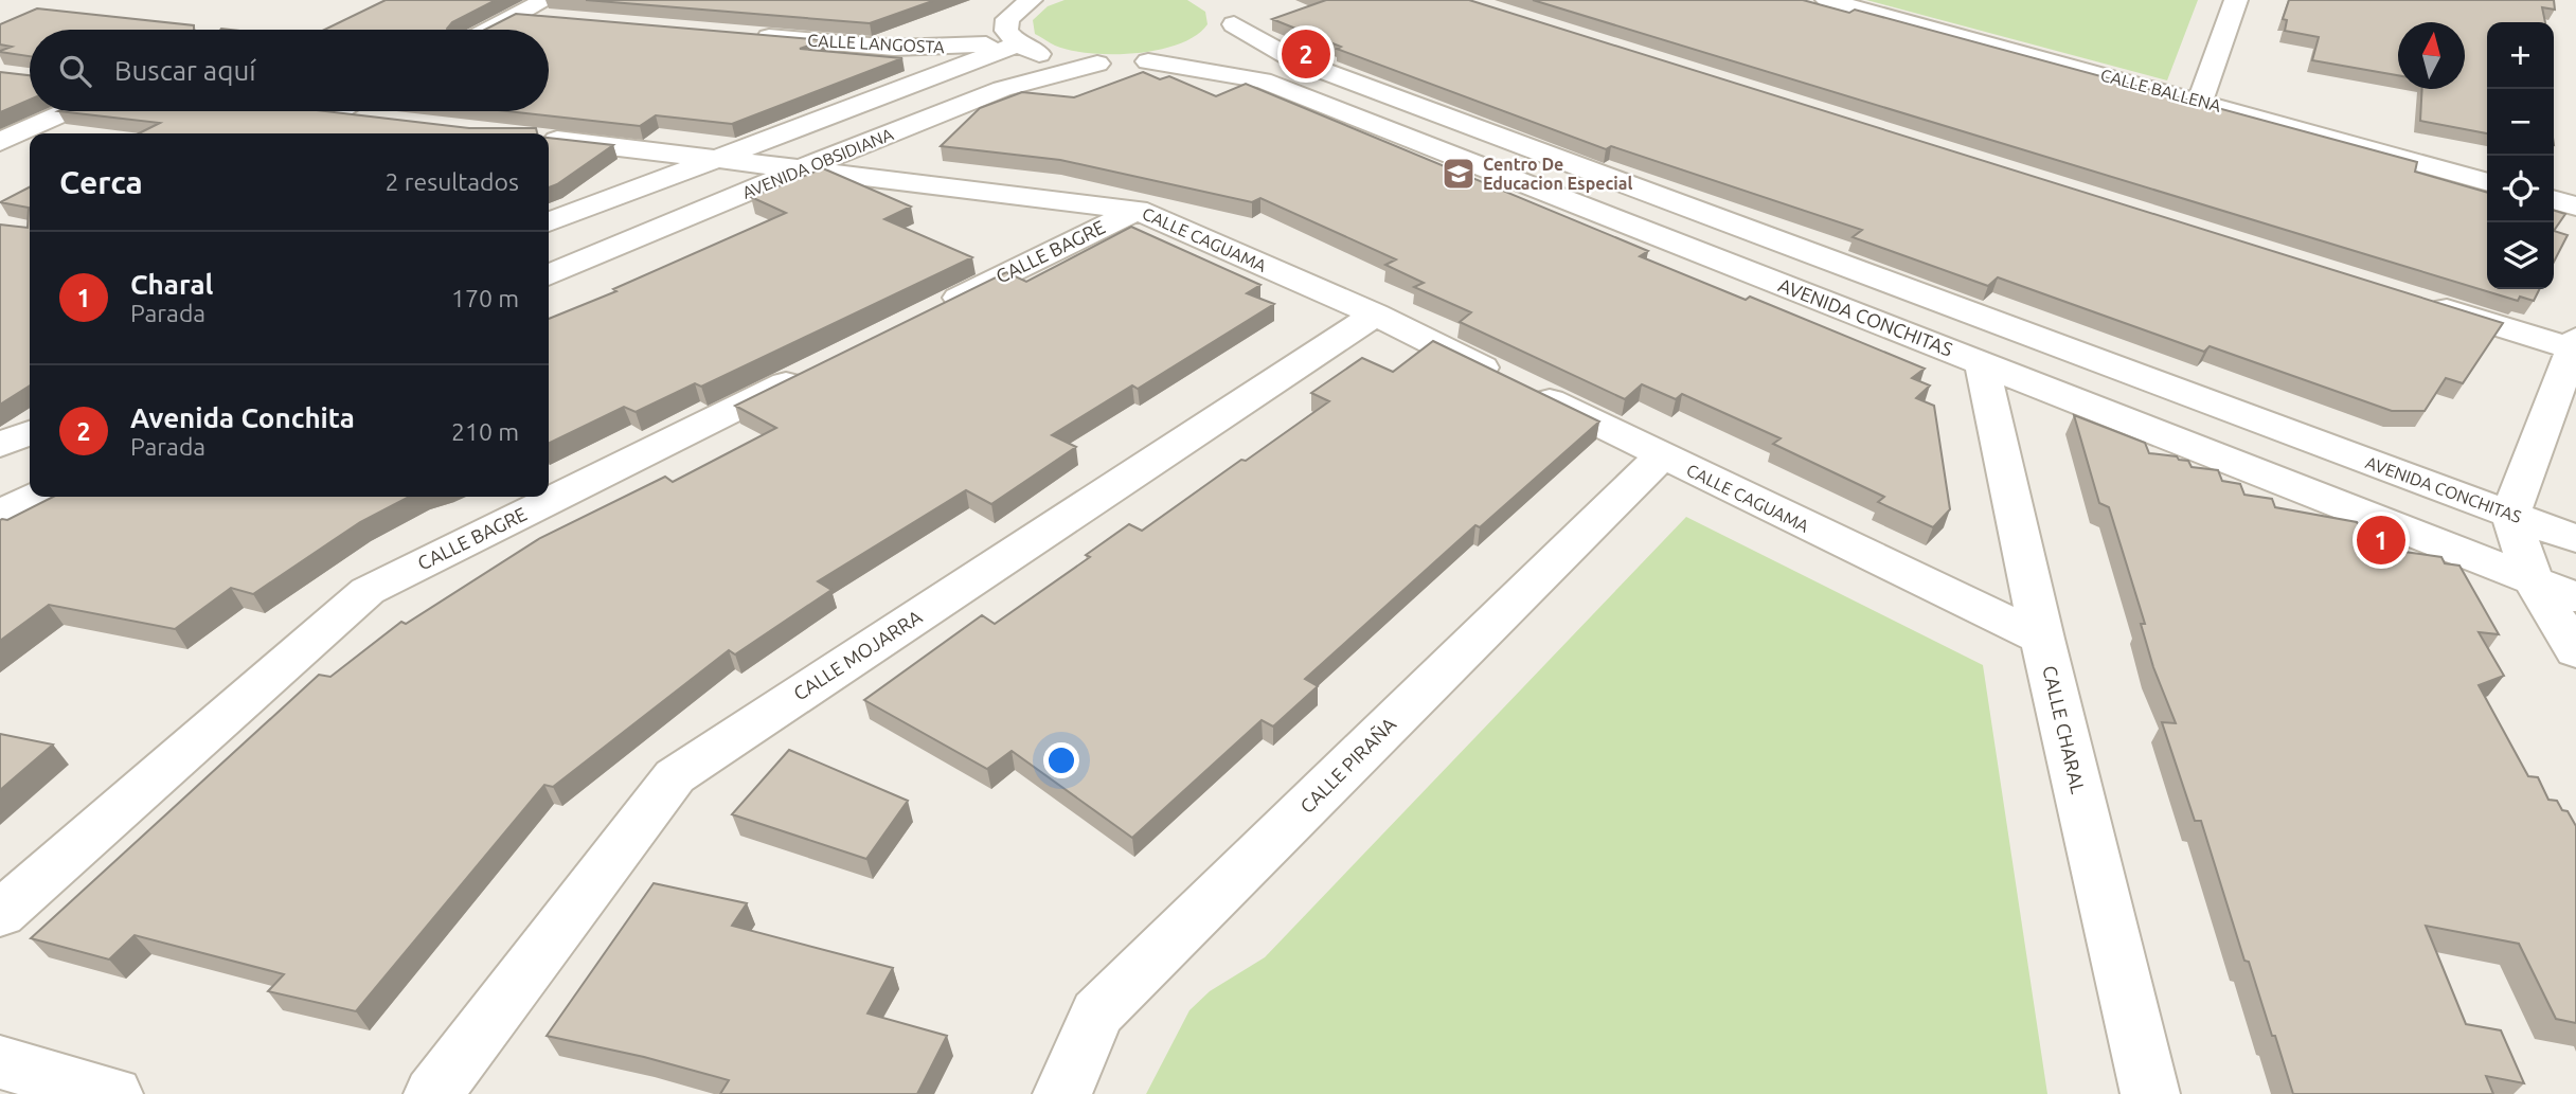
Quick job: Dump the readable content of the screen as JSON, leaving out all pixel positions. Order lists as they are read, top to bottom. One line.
{"streets":{"street":["CALLE LANGOSTA","CALLE BALLENA","AVENIDA OBSIDIANA","CALLE CAGUAMA","CALLE BAGRE","AVENIDA CONCHITAS","CALLE MOJARRA","CALLE CHARAL","CALLE PIRAÑA"]},"crossings":[["CALLE LANGOSTA","AVENIDA OBSIDIANA"],["AVENIDA OBSIDIANA","CALLE CAGUAMA"],["CALLE CAGUAMA","CALLE BAGRE"],["CALLE CAGUAMA","CALLE MOJARRA"],["CALLE CAGUAMA","CALLE CHARAL"],["CALLE CAGUAMA","CALLE PIRAÑA"],["AVENIDA CONCHITAS","CALLE CHARAL"]],"places":{"school or university":["Centro De Educacion Especial"]},"north":"top","page":{"map_buttons":["+","−"],"pins":["2","1"],"search":"Buscar aquí","heading":["Cerca","2 resultados"],"list":[{"mark":"1","name":"Charal","note":"Parada","value":"170 m"},{"mark":"2","name":"Avenida Conchita","note":"Parada","value":"210 m"}]}}
